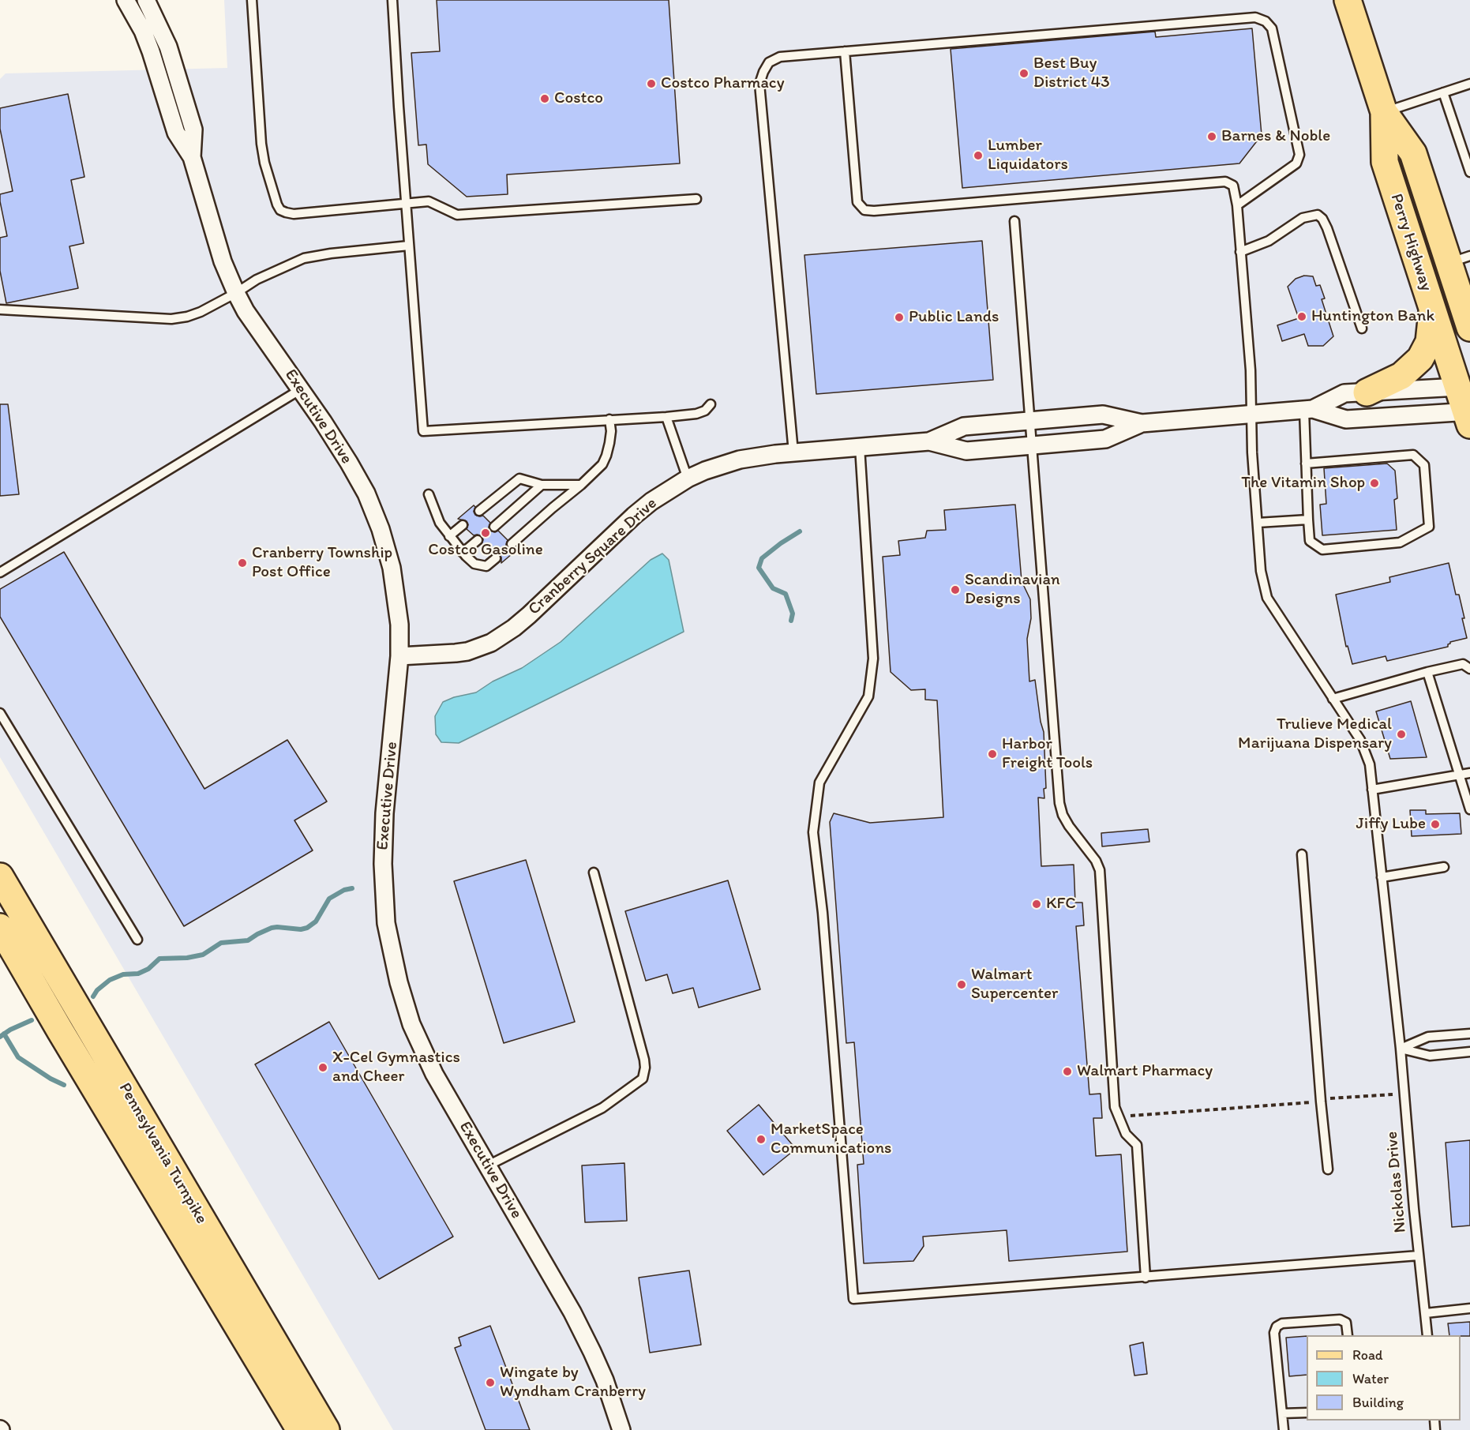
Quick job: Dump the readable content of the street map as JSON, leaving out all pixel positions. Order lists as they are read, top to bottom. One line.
{"streets":{"main road":["Perry Highway","Pennsylvania Turnpike"],"street":["Executive Drive","Cranberry Square Drive"],"lane":["Nickolas Drive"]},"crossings":[["Perry Highway","Cranberry Square Drive"],["Executive Drive","Cranberry Square Drive"],["Cranberry Square Drive","Nickolas Drive"]],"places":["Best Buy District 43","Costco Pharmacy","Costco","Barnes & Noble","Lumber Liquidators","Huntington Bank","Public Lands","The Vitamin Shop","Costco Gasoline","Cranberry Township Post Office","Scandinavian Designs","Trulieve Medical Marijuana Dispensary","Harbor Freight Tools","Jiffy Lube","KFC","Walmart Supercenter","X-Cel Gymnastics and Cheer","Walmart Pharmacy","MarketSpace Communications","Wingate by Wyndham Cranberry"],"legend":["Road","Water","Building"]}
